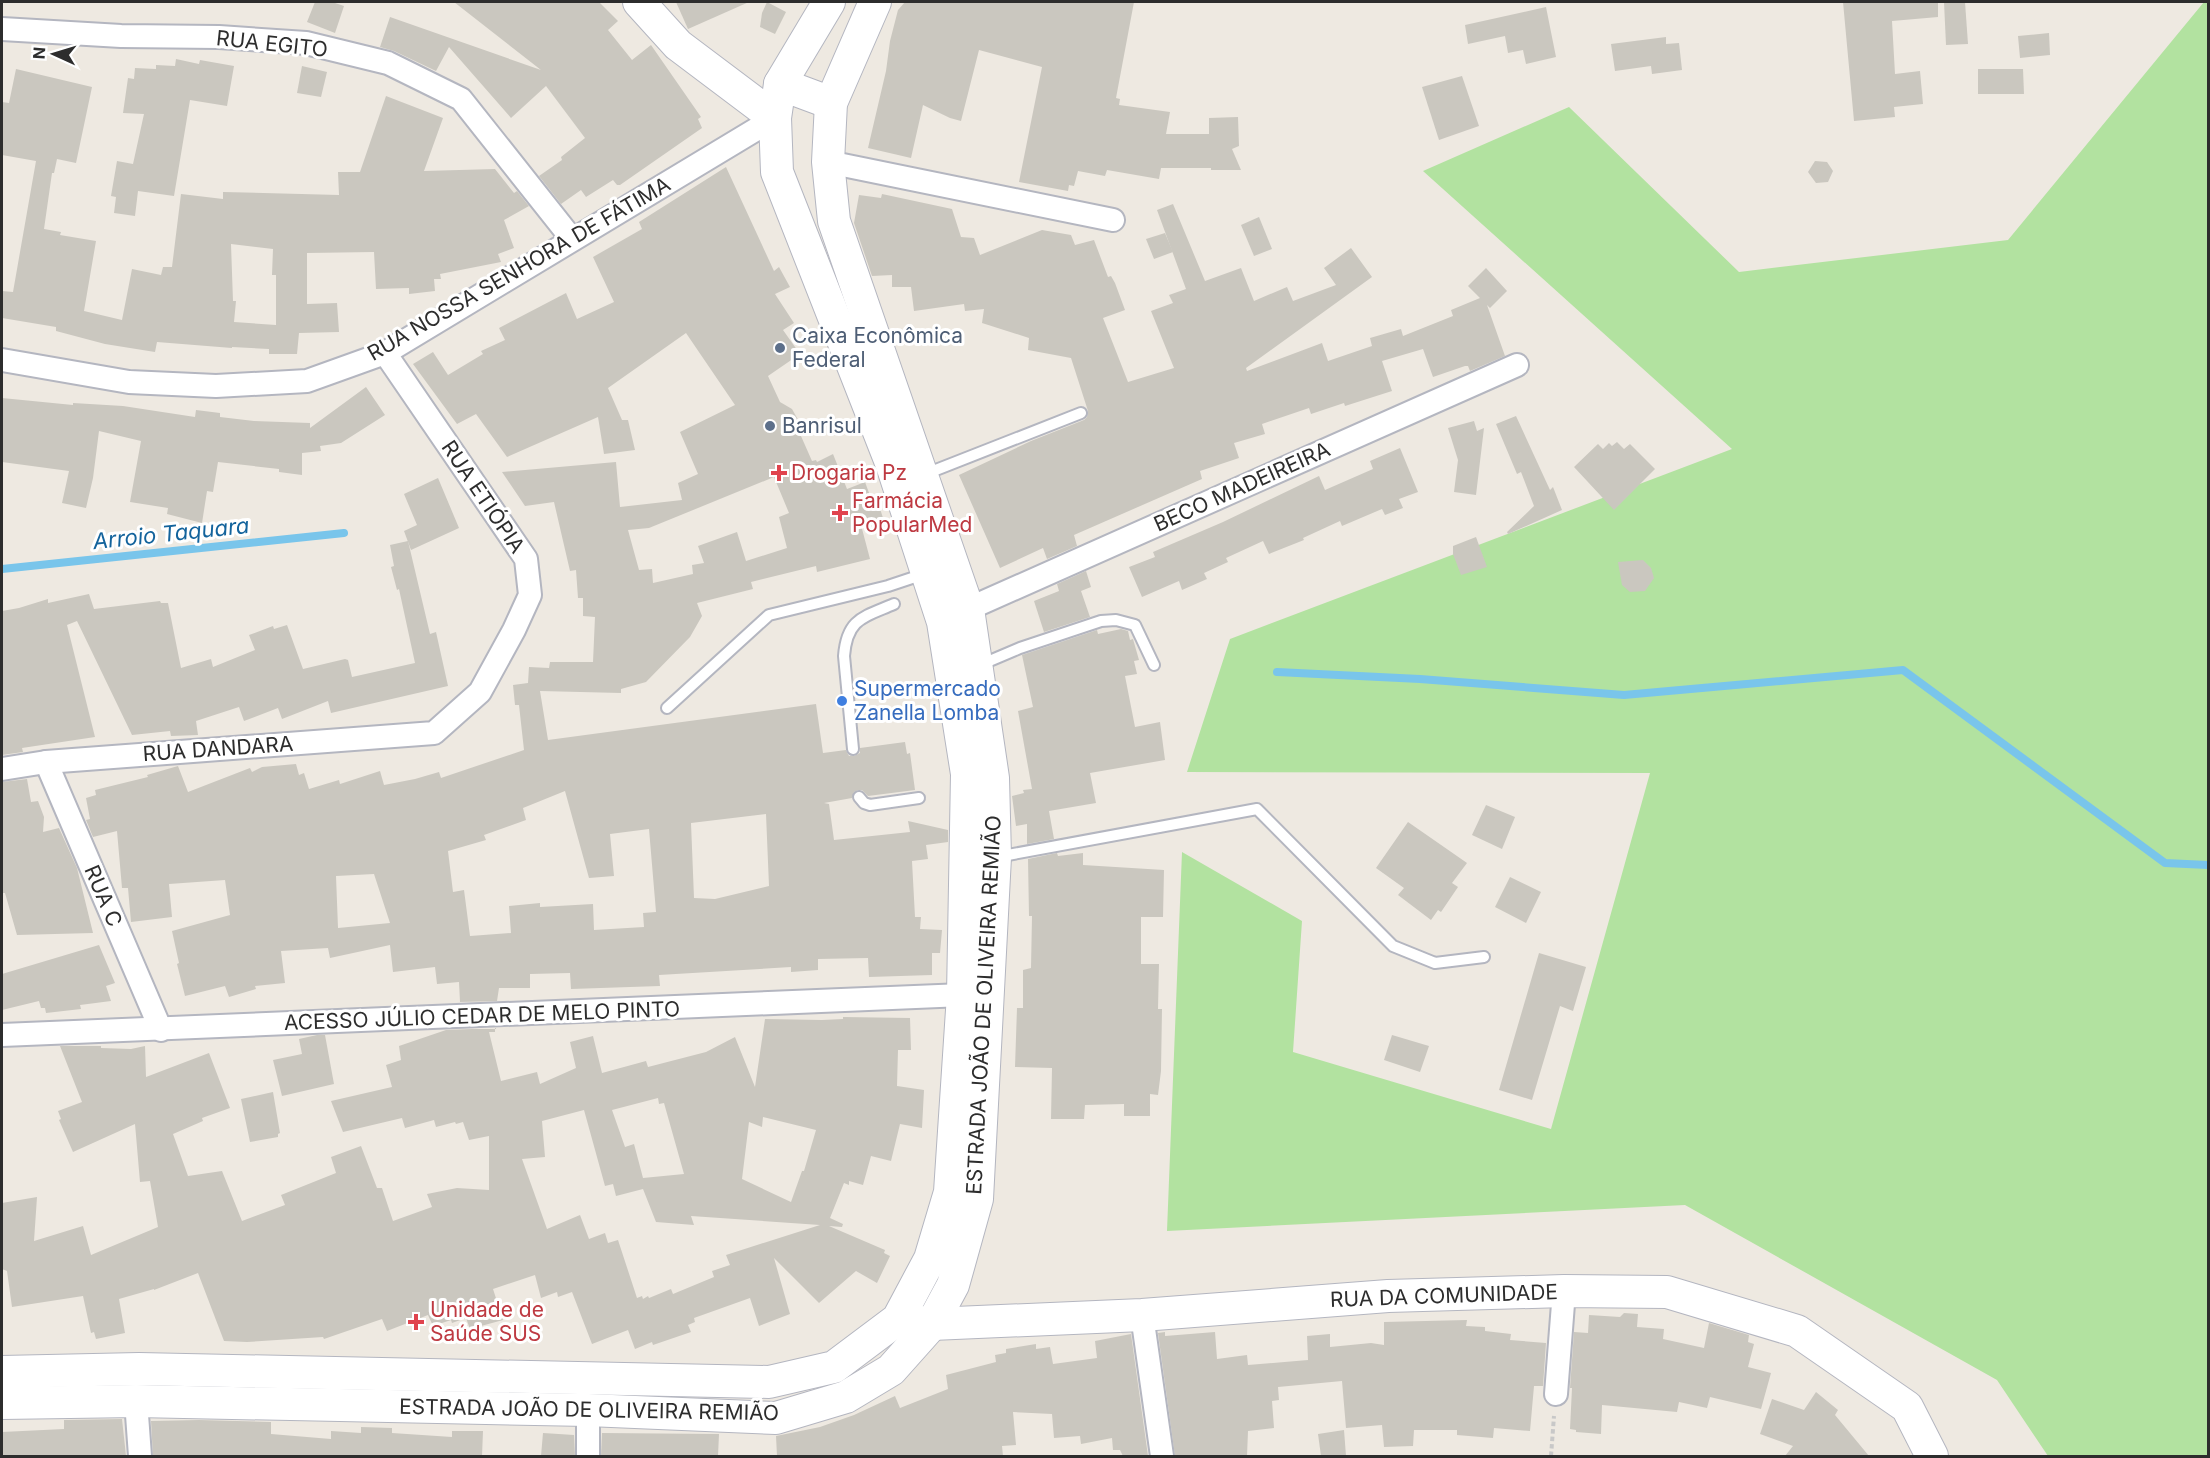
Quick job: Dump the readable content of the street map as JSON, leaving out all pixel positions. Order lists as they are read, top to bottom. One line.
{"streets":{"main road":["ESTRADA JOÃO DE OLIVEIRA REMIÃO","RUA DA COMUNIDADE"],"street":["RUA EGITO","RUA NOSSA SENHORA DE FÁTIMA","BECO MADEIREIRA","RUA ETIÓPIA","RUA DANDARA","RUA C","ACESSO JÚLIO CEDAR DE MELO PINTO"]},"crossings":[["RUA EGITO","RUA NOSSA SENHORA DE FÁTIMA"],["RUA NOSSA SENHORA DE FÁTIMA","RUA ETIÓPIA"],["RUA NOSSA SENHORA DE FÁTIMA","ESTRADA JOÃO DE OLIVEIRA REMIÃO"],["BECO MADEIREIRA","ESTRADA JOÃO DE OLIVEIRA REMIÃO"],["RUA ETIÓPIA","RUA DANDARA"],["RUA DANDARA","RUA C"],["RUA C","ACESSO JÚLIO CEDAR DE MELO PINTO"],["ESTRADA JOÃO DE OLIVEIRA REMIÃO","ACESSO JÚLIO CEDAR DE MELO PINTO"],["ESTRADA JOÃO DE OLIVEIRA REMIÃO","RUA DA COMUNIDADE"]],"water":["Arroio Taquara"],"places":{"other":["Caixa Econômica Federal","Banrisul","Supermercado Zanella Lomba"],"health":["Drogaria Pz","Farmácia PopularMed","Unidade de Saúde SUS"]},"north":"left"}
